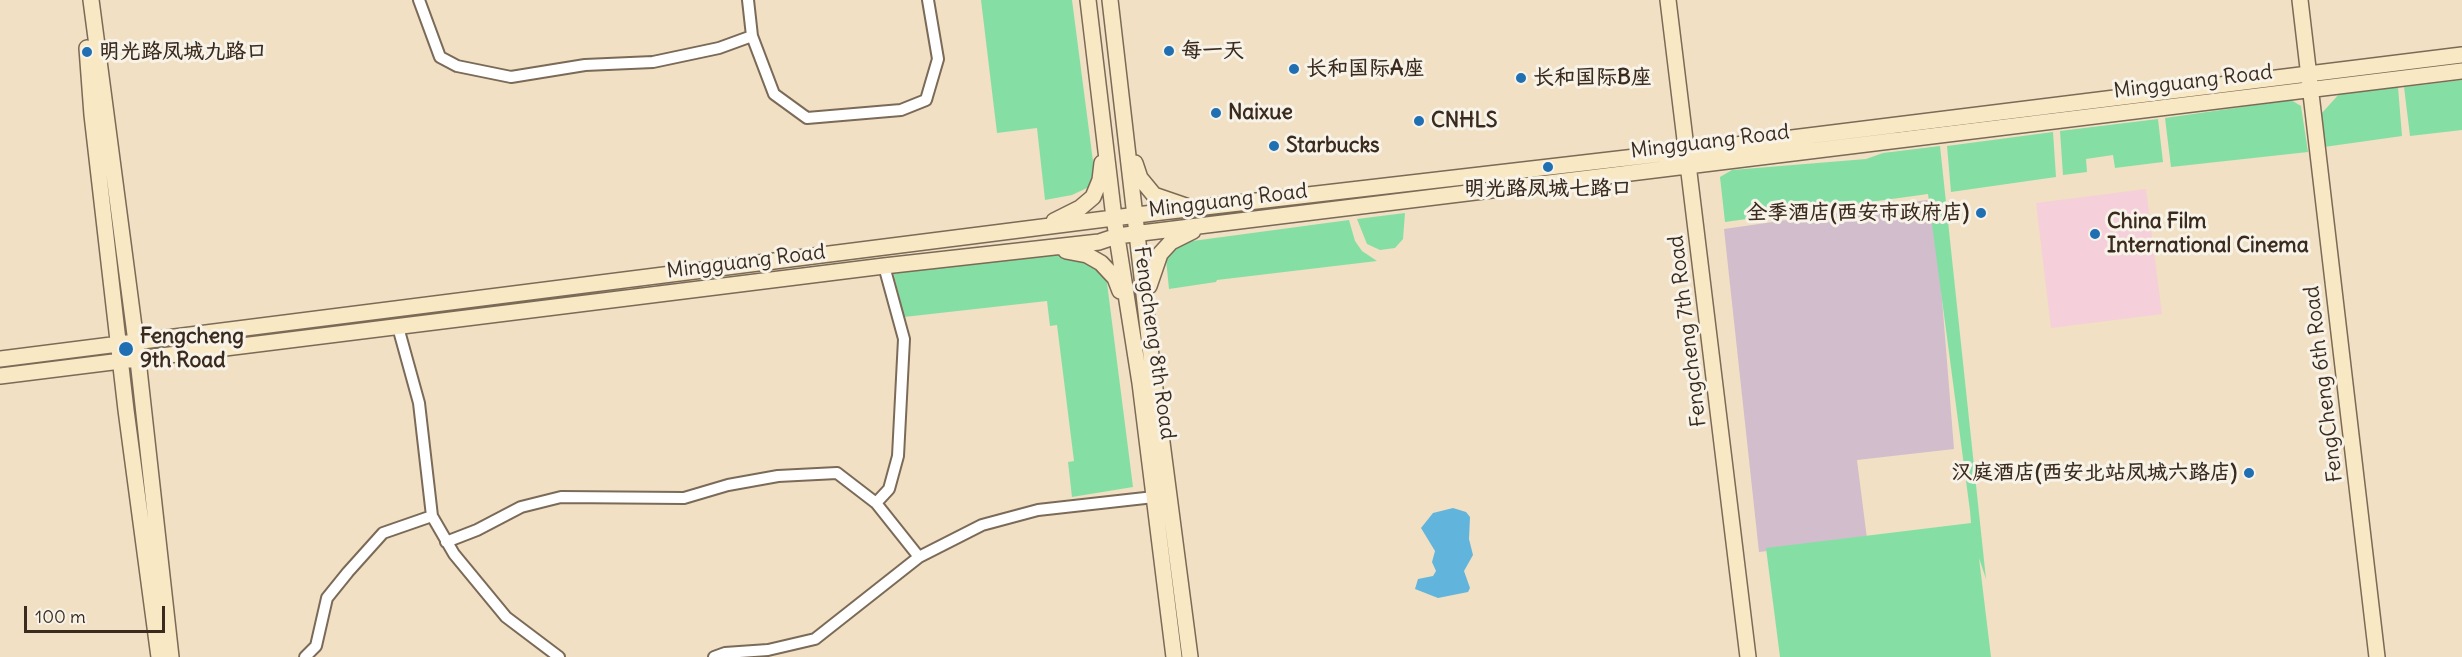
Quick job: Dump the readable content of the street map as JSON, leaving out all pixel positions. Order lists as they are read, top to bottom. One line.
{"streets":{"main road":["Mingguang Road","Fengcheng 7th Road","Fengcheng 8th Road","FengCheng 6th Road"]},"crossings":[["Mingguang Road","Fengcheng 7th Road"],["Mingguang Road","Fengcheng 8th Road"],["Mingguang Road","FengCheng 6th Road"]],"places":["每一天","明光路凤城九路口","长和国际A座","长和国际B座","Naixue","CNHLS","Starbucks","明光路凤城七路口","全季酒店(西安市政府店)","China Film International Cinema","Fengcheng 9th Road","汉庭酒店(西安北站凤城六路店)"],"scale_bar":"100 m"}
